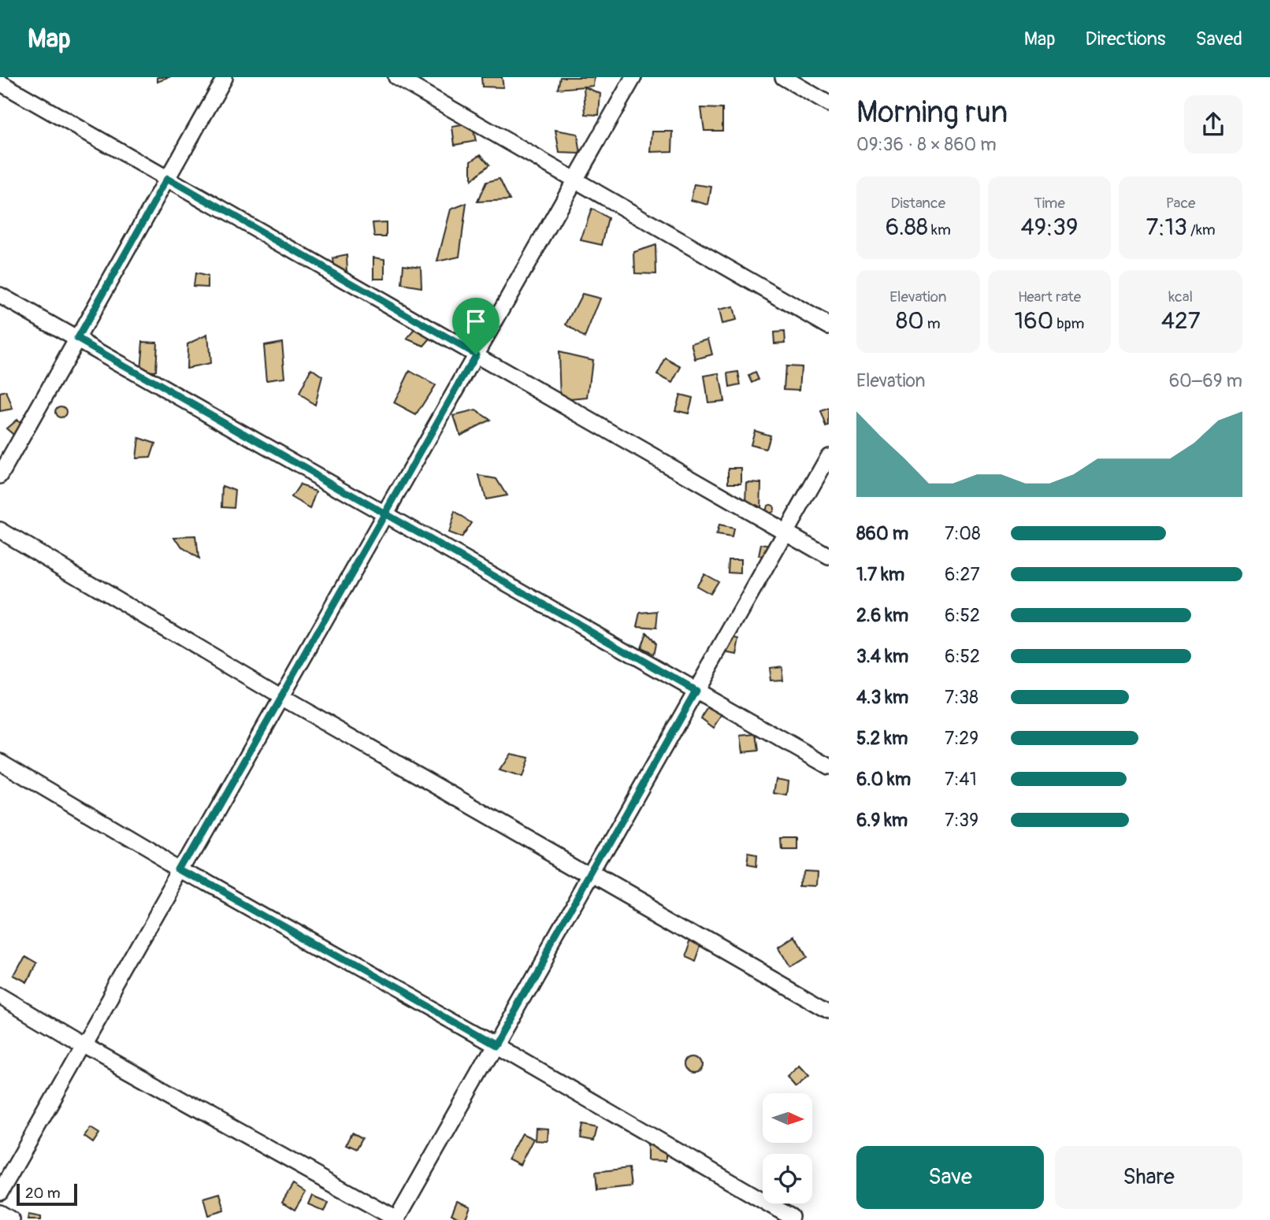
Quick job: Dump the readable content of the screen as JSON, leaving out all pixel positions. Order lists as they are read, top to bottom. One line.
{"scale_bar":"20 m","north":"right","page":{"header":"Map","nav":["Map","Directions","Saved"],"heading":["Morning run","09:36 · 8 × 860 m"],"stats":[["Distance","6.88 km"],["Time","49:39"],["Pace","7:13 /km"],["Elevation","80 m"],["Heart rate","160 bpm"],["kcal","427"]],"chart":["Elevation","60–69 m"],"list":[{"name":"860 m","note":"7:08"},{"name":"1.7 km","note":"6:27"},{"name":"2.6 km","note":"6:52"},{"name":"3.4 km","note":"6:52"},{"name":"4.3 km","note":"7:38"},{"name":"5.2 km","note":"7:29"},{"name":"6.0 km","note":"7:41"},{"name":"6.9 km","note":"7:39"}],"buttons":["Save","Share"],"scale":"20 m"}}
